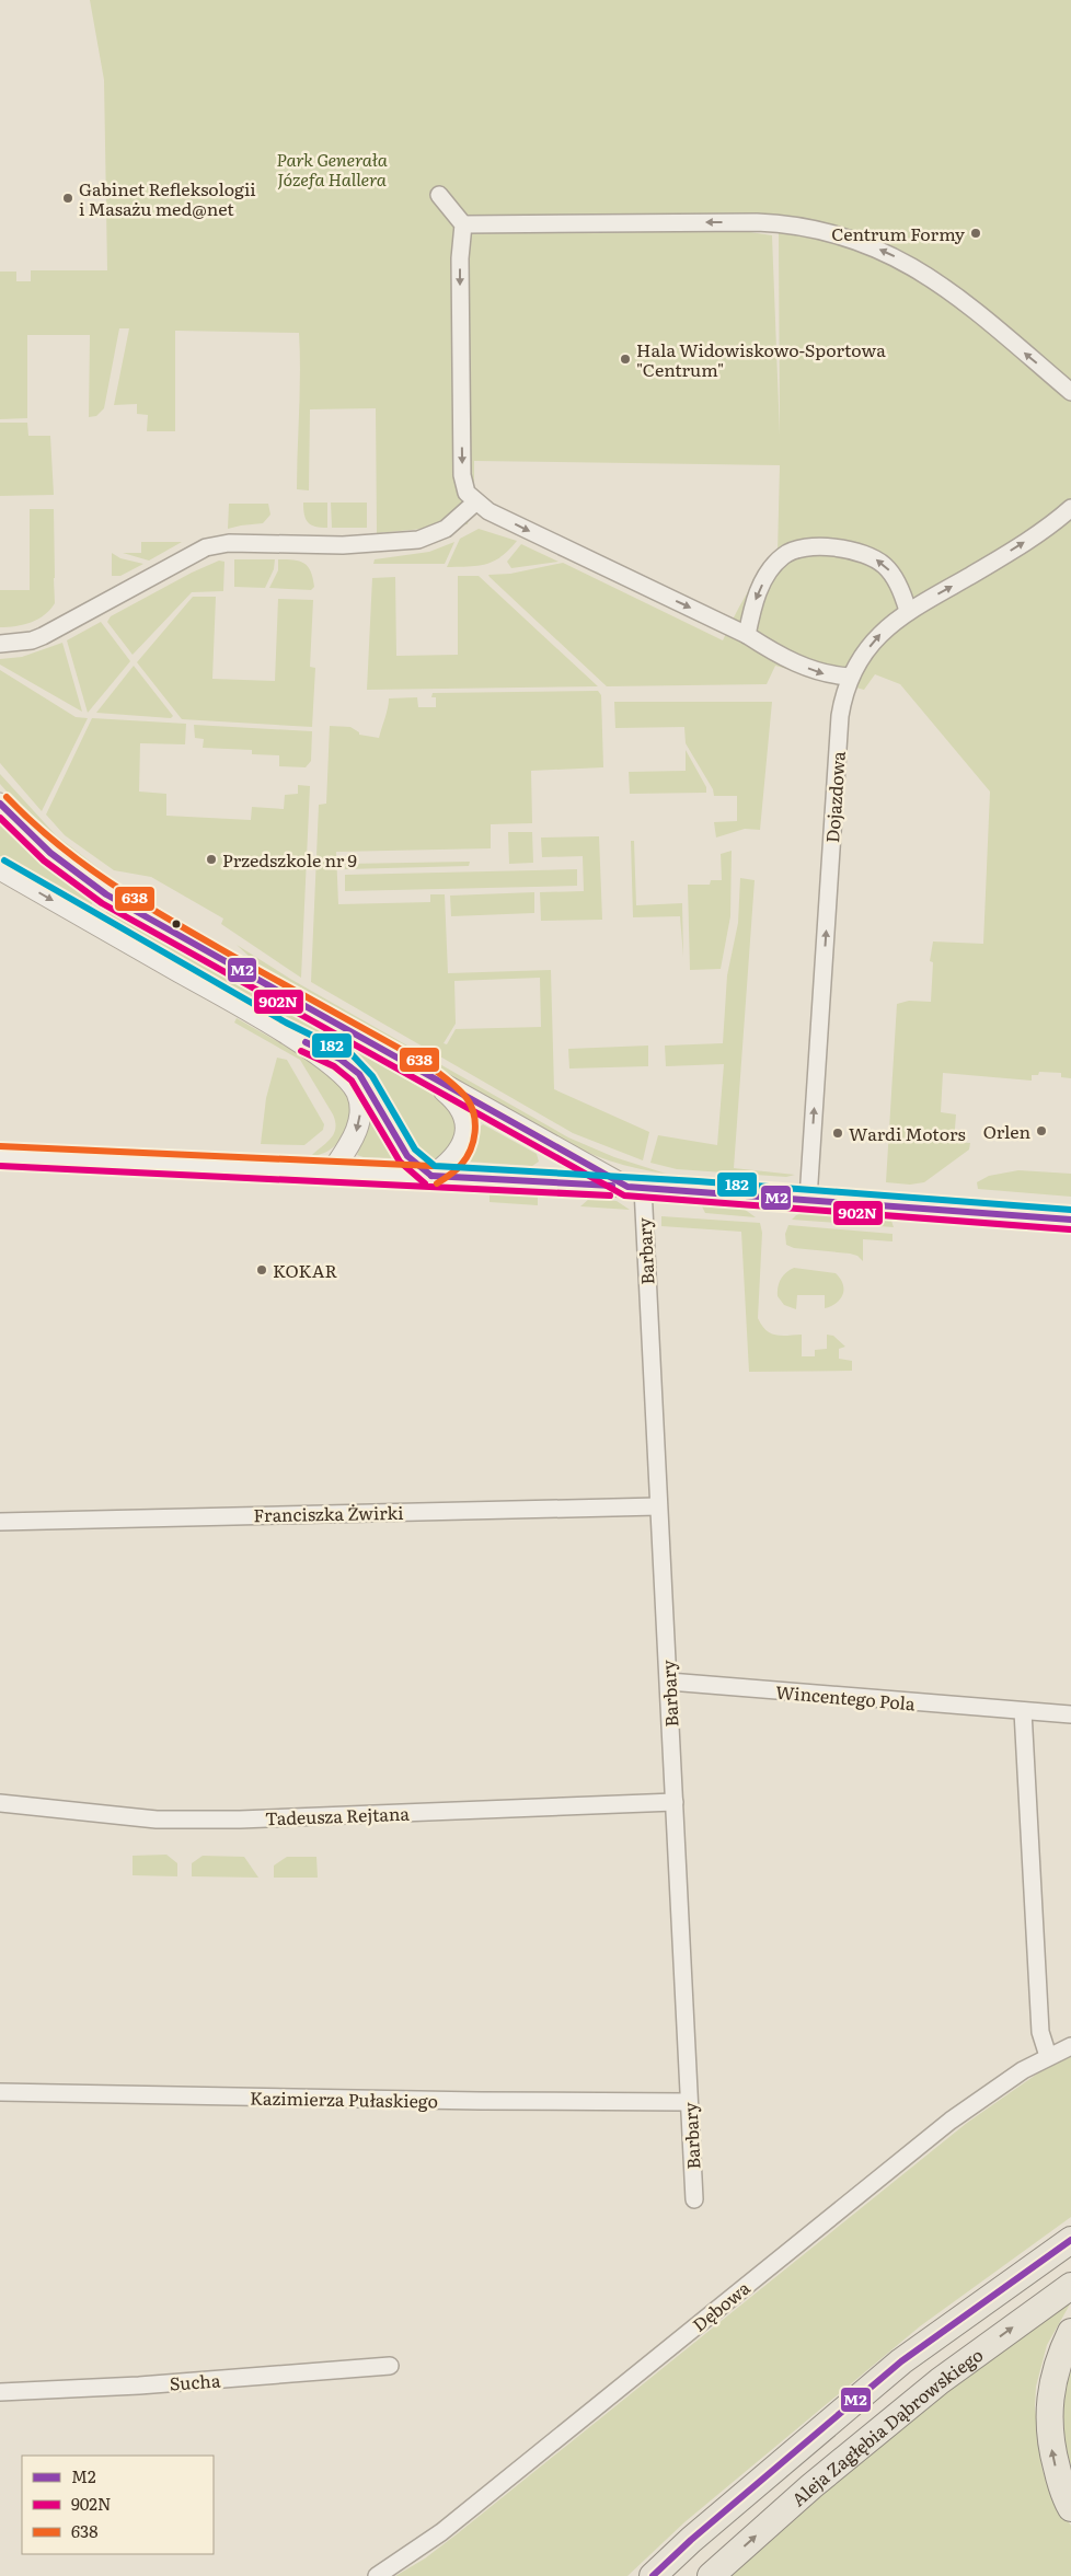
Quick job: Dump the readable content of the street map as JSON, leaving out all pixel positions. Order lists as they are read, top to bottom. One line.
{"streets":{"main road":["Aleja Zagłębia Dąbrowskiego"],"street":["Dojazdowa","Barbary","Franciszka Żwirki","Wincentego Pola","Tadeusza Rejtana","Kazimierza Pułaskiego","Dębowa","Sucha"]},"crossings":[["Barbary","Franciszka Żwirki"],["Barbary","Wincentego Pola"],["Barbary","Tadeusza Rejtana"],["Barbary","Kazimierza Pułaskiego"]],"one_way":["Dojazdowa"],"parks":["Park Generała Józefa Hallera"],"places":["Gabinet Refleksologii i Masażu med@net","Centrum Formy","Hala Widowiskowo-Sportowa \"Centrum\"","Przedszkole nr 9","Orlen","Wardi Motors","KOKAR"],"lines":["transit line 638","transit line M2","transit line 902N","transit line 182"],"legend":["M2","902N","638"]}
